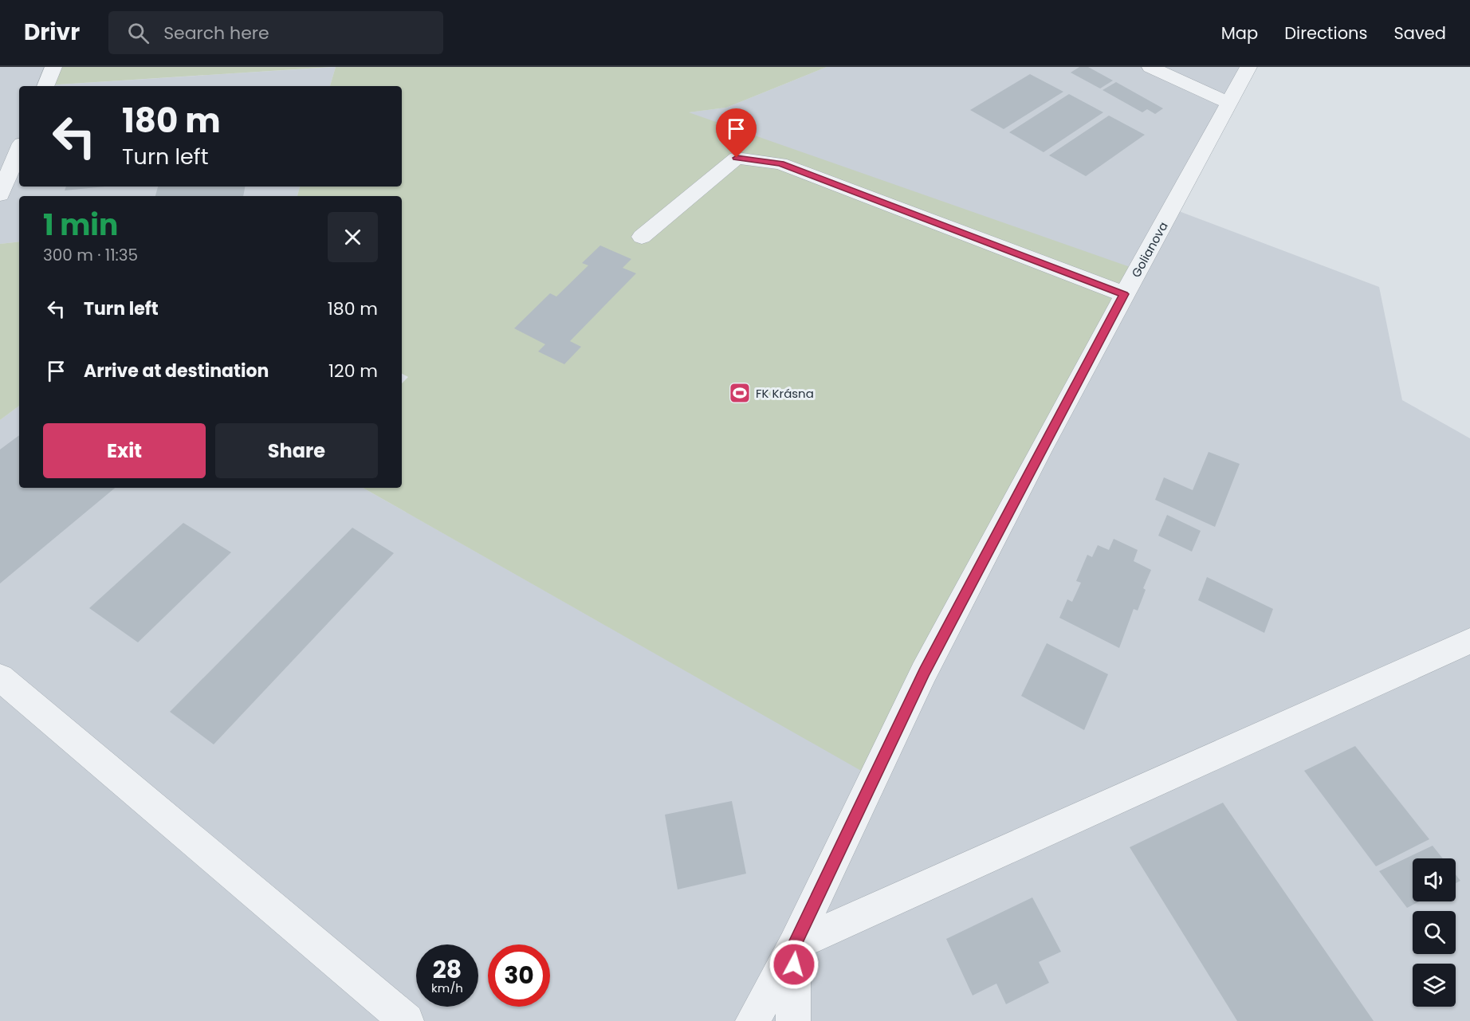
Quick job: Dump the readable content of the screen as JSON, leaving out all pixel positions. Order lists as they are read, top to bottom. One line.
{"streets":{"street":["Golianova"]},"places":{"sports":["FK Krásna"]},"page":{"header":"Drivr","search":"Search here","nav":["Map","Directions","Saved"],"turn":["180 m","Turn left"],"heading":["1 min","300 m · 11:35"],"list":[{"name":"Turn left","value":"180 m"},{"name":"Arrive at destination","value":"120 m"}],"buttons":["Exit","Share"],"speed":"28 km/h","limit":"30"}}
